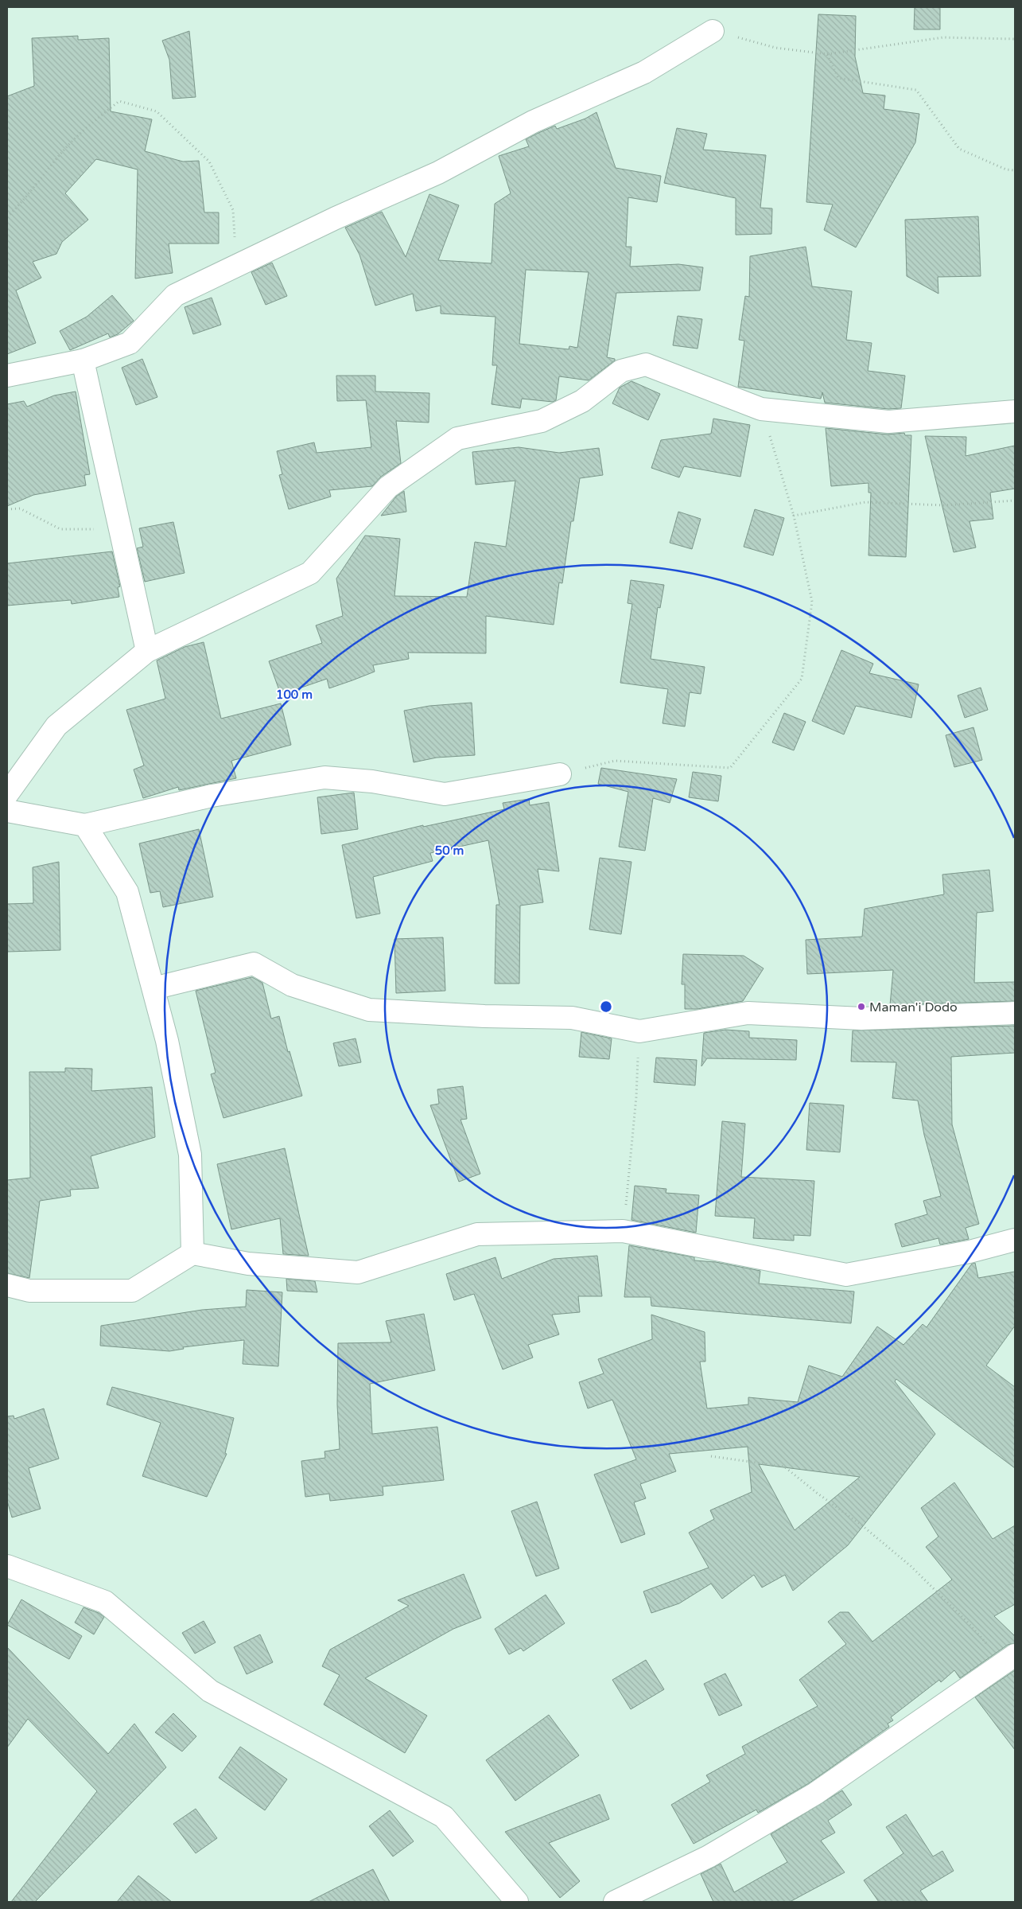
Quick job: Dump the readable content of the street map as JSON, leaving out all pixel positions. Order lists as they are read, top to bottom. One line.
{"places":["Maman'i Dodo"],"rings":["100 m","50 m"]}
